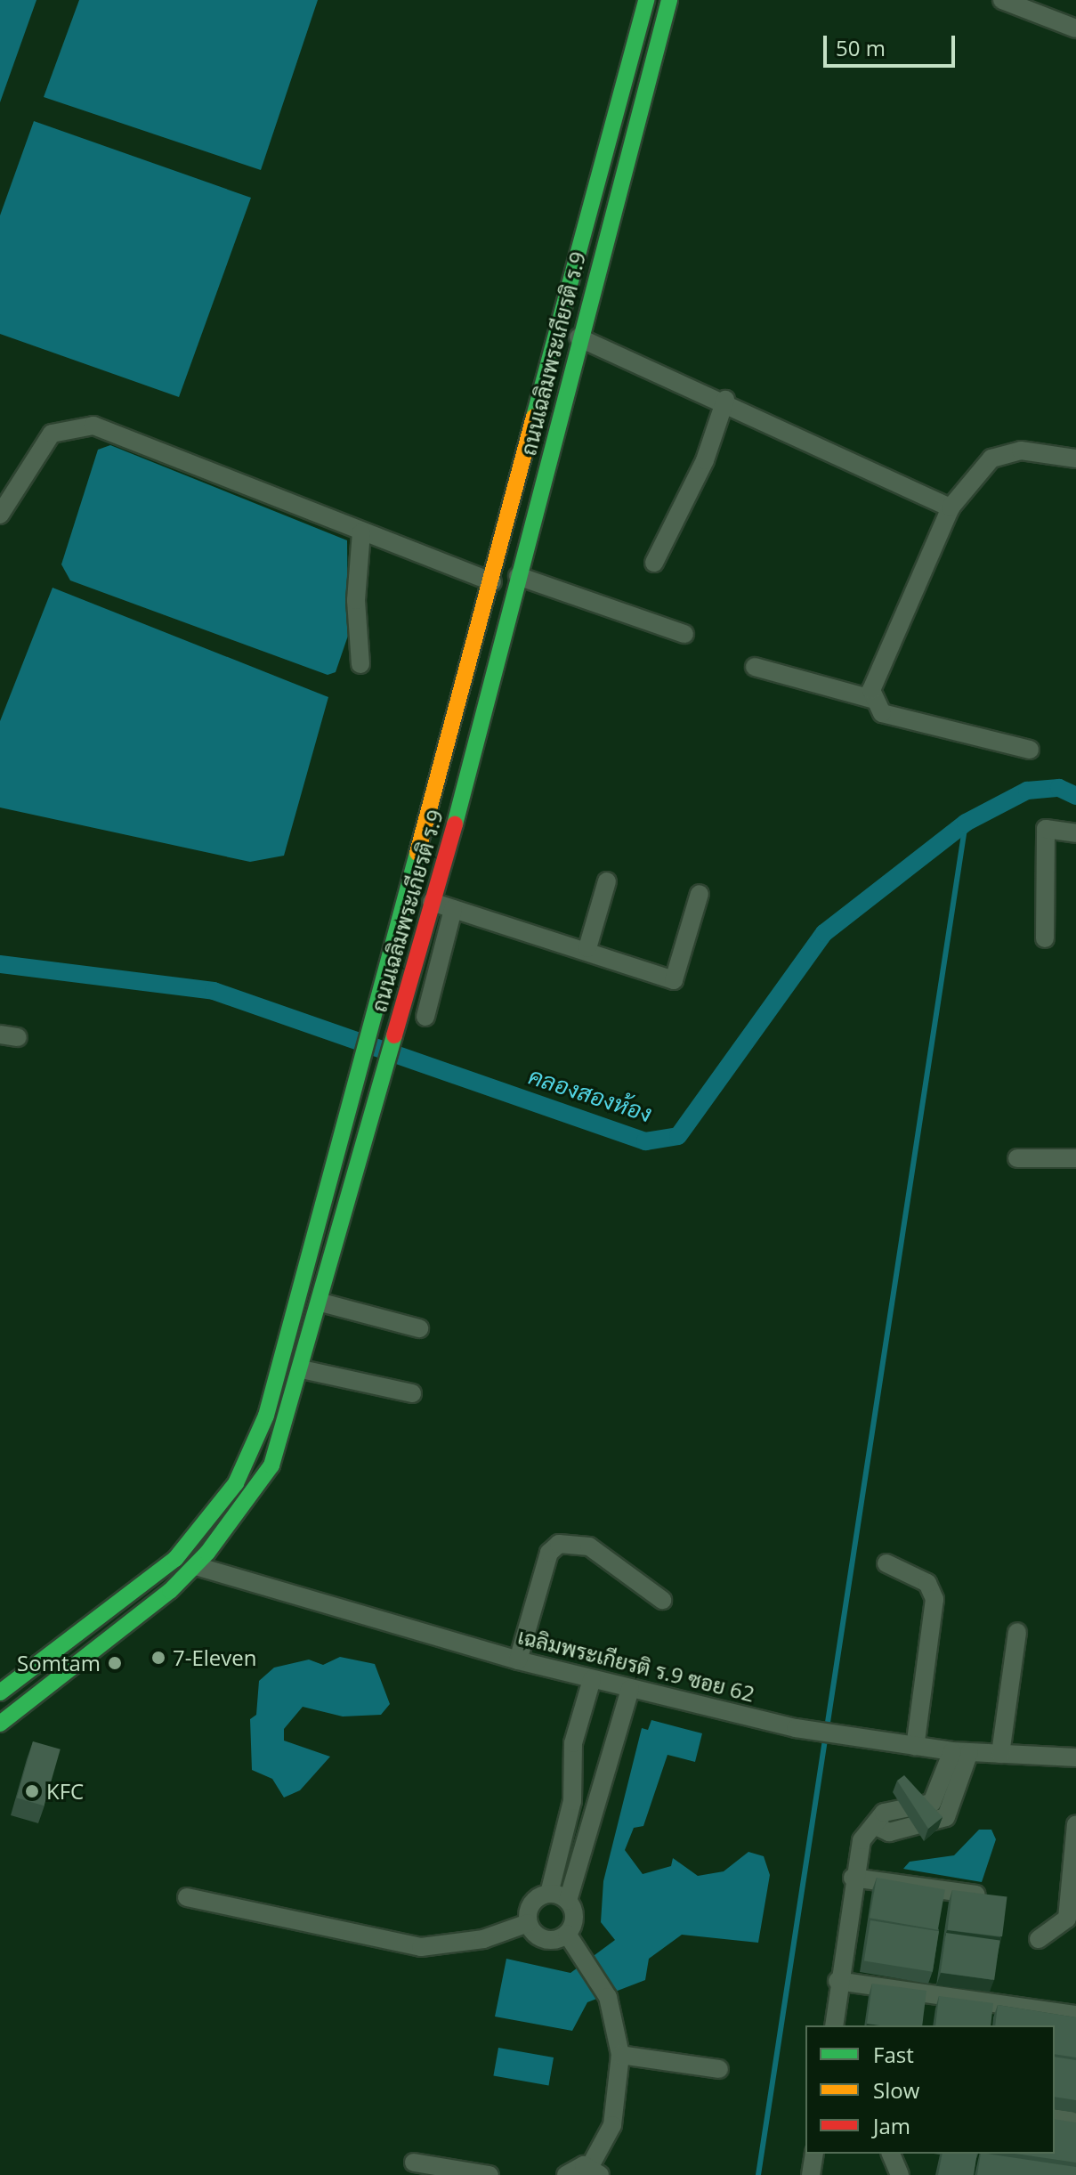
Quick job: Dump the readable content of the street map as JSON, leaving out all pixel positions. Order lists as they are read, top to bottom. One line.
{"streets":{"main road":["ถนนเฉลิมพระเกียรติ ร.9"],"street":["เฉลิมพระเกียรติ ร.9 ซอย 62"]},"crossings":[["ถนนเฉลิมพระเกียรติ ร.9","เฉลิมพระเกียรติ ร.9 ซอย 62"]],"water":["คลองสองห้อง"],"places":["7-Eleven","Somtam","KFC"],"legend":["Fast","Slow","Jam"],"scale_bar":"50 m"}
